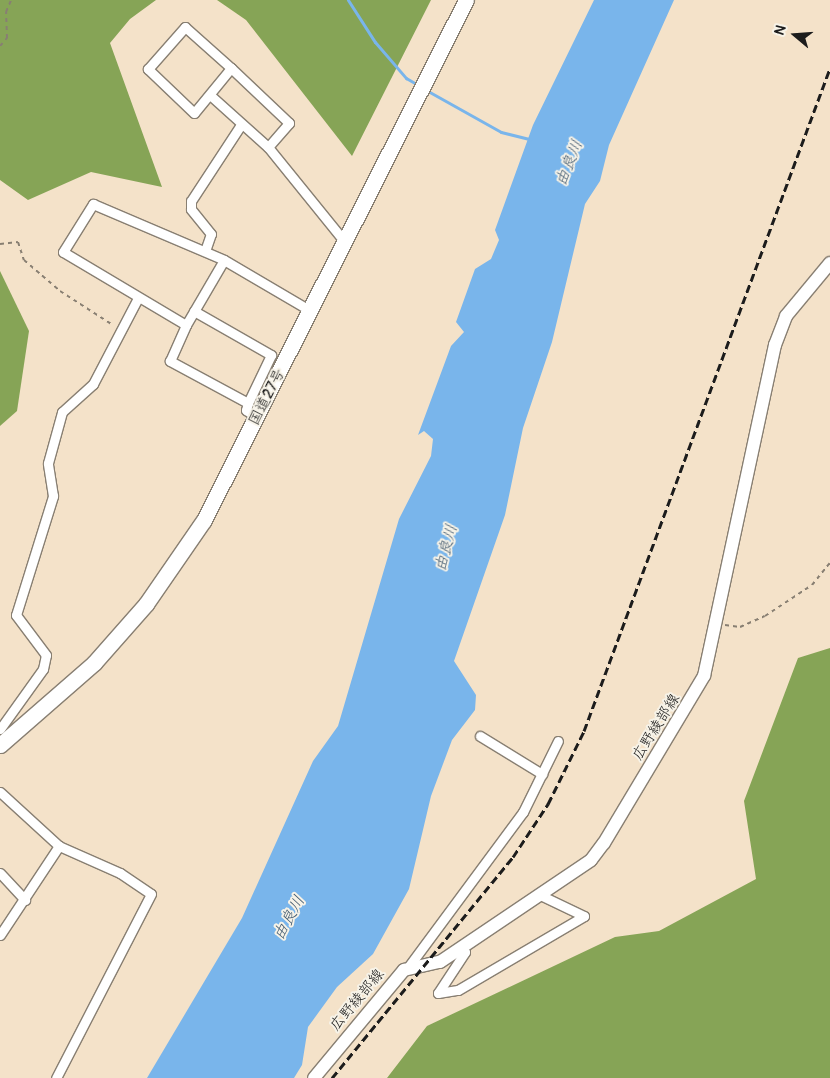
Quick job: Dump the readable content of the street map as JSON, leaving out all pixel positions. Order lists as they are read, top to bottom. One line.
{"streets":{"highway":["国道27号"],"main road":["広野綾部線"]},"water":["由良川"],"north":"left"}
